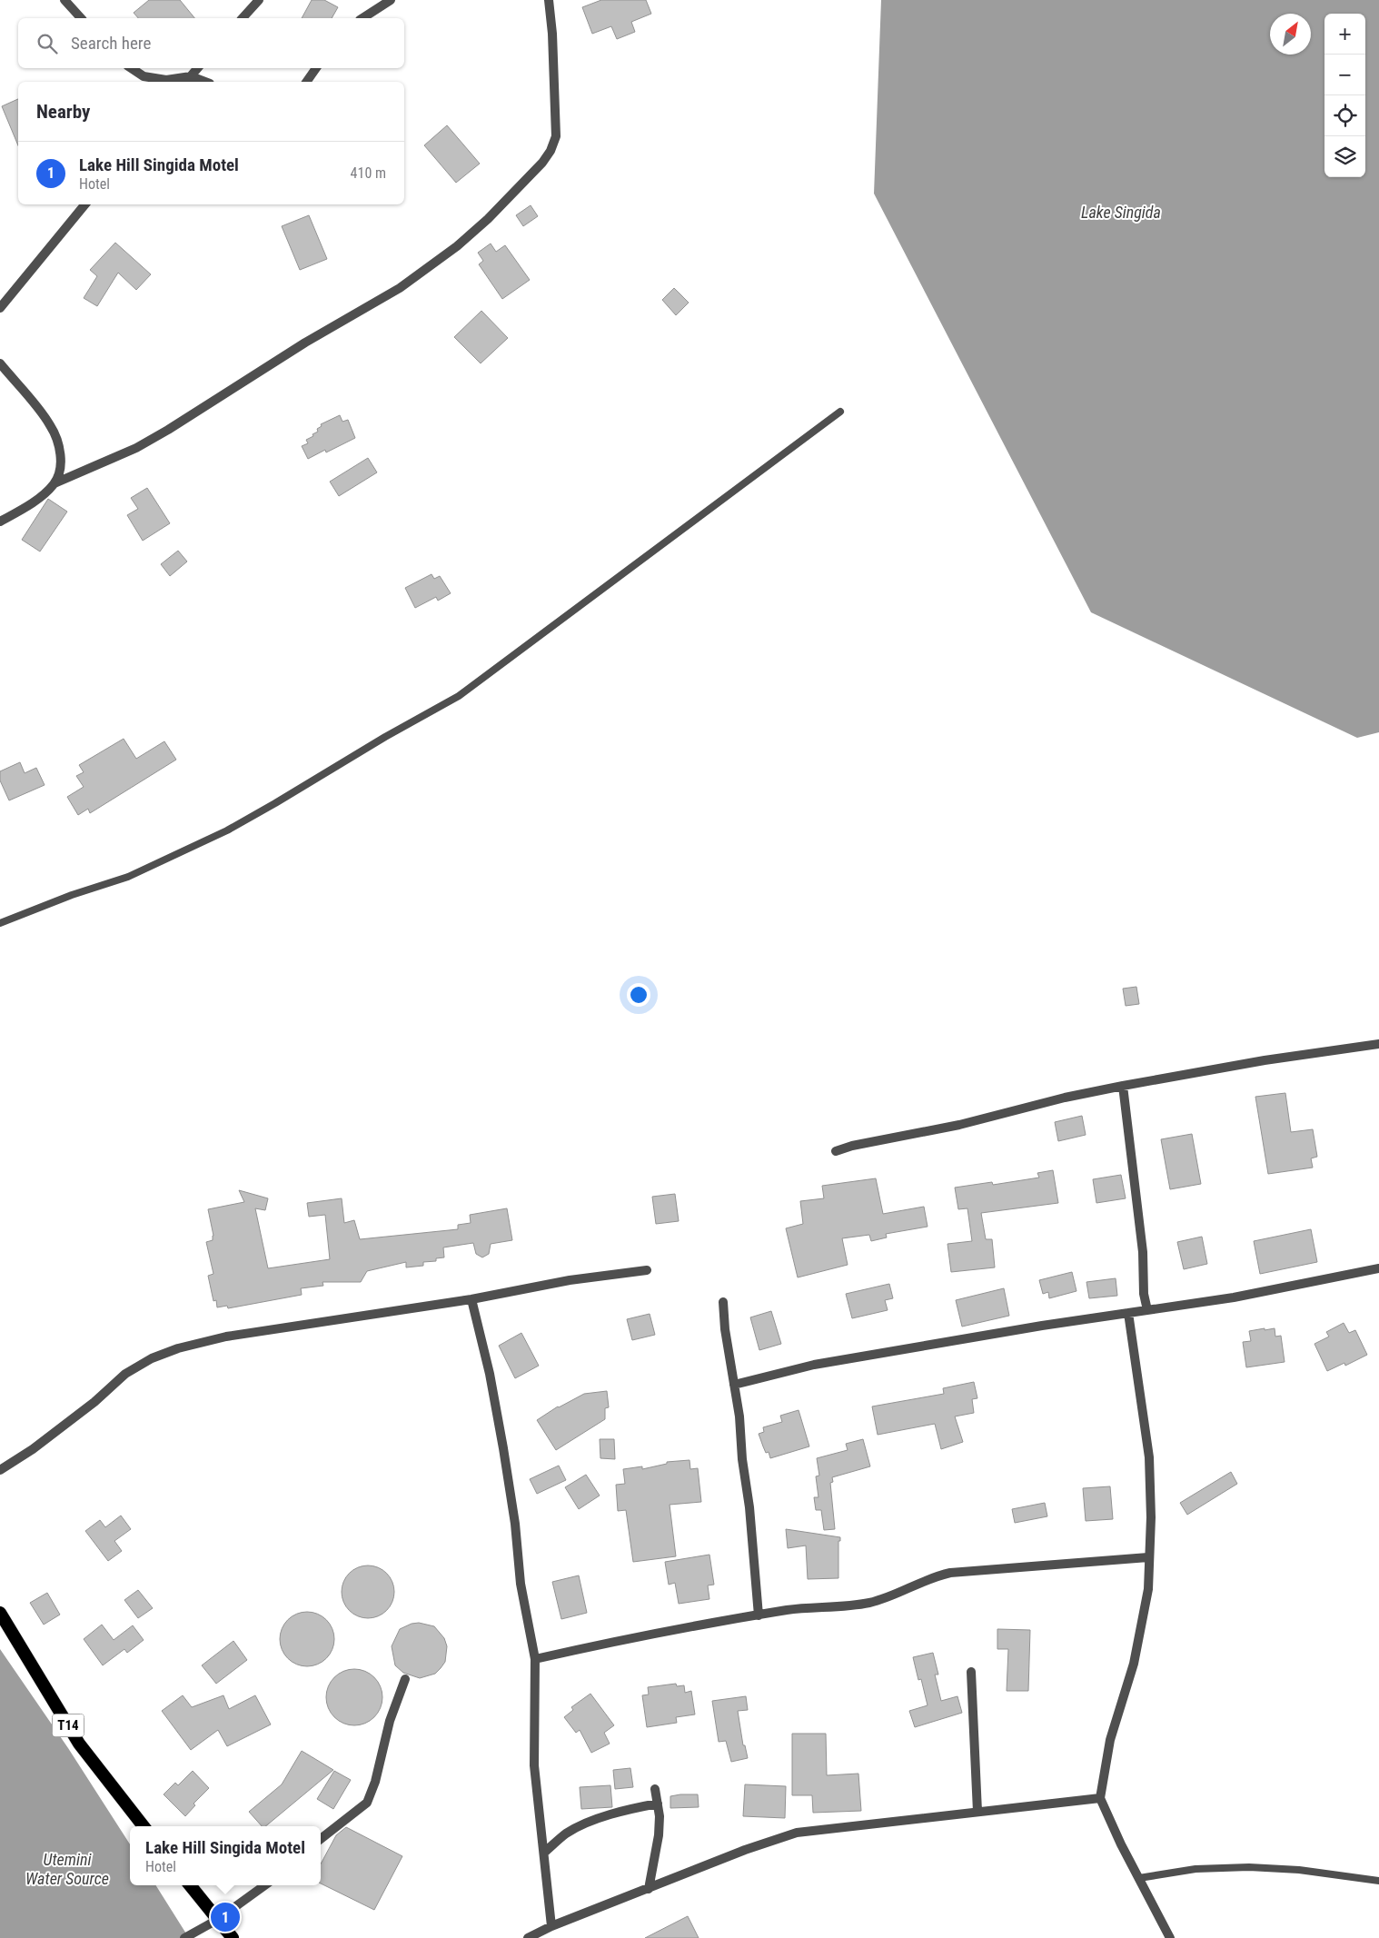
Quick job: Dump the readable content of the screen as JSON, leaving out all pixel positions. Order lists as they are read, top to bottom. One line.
{"streets":{"highway":["T14"]},"water":["Lake Singida","Utemini Water Source"],"north":"top right","page":{"map_buttons":["+","−"],"search":"Search here","heading":"Nearby","list":[{"mark":"1","name":"Lake Hill Singida Motel","note":"Hotel","value":"410 m"}],"popup":["Lake Hill Singida Motel","Hotel"],"pins":"1"}}
